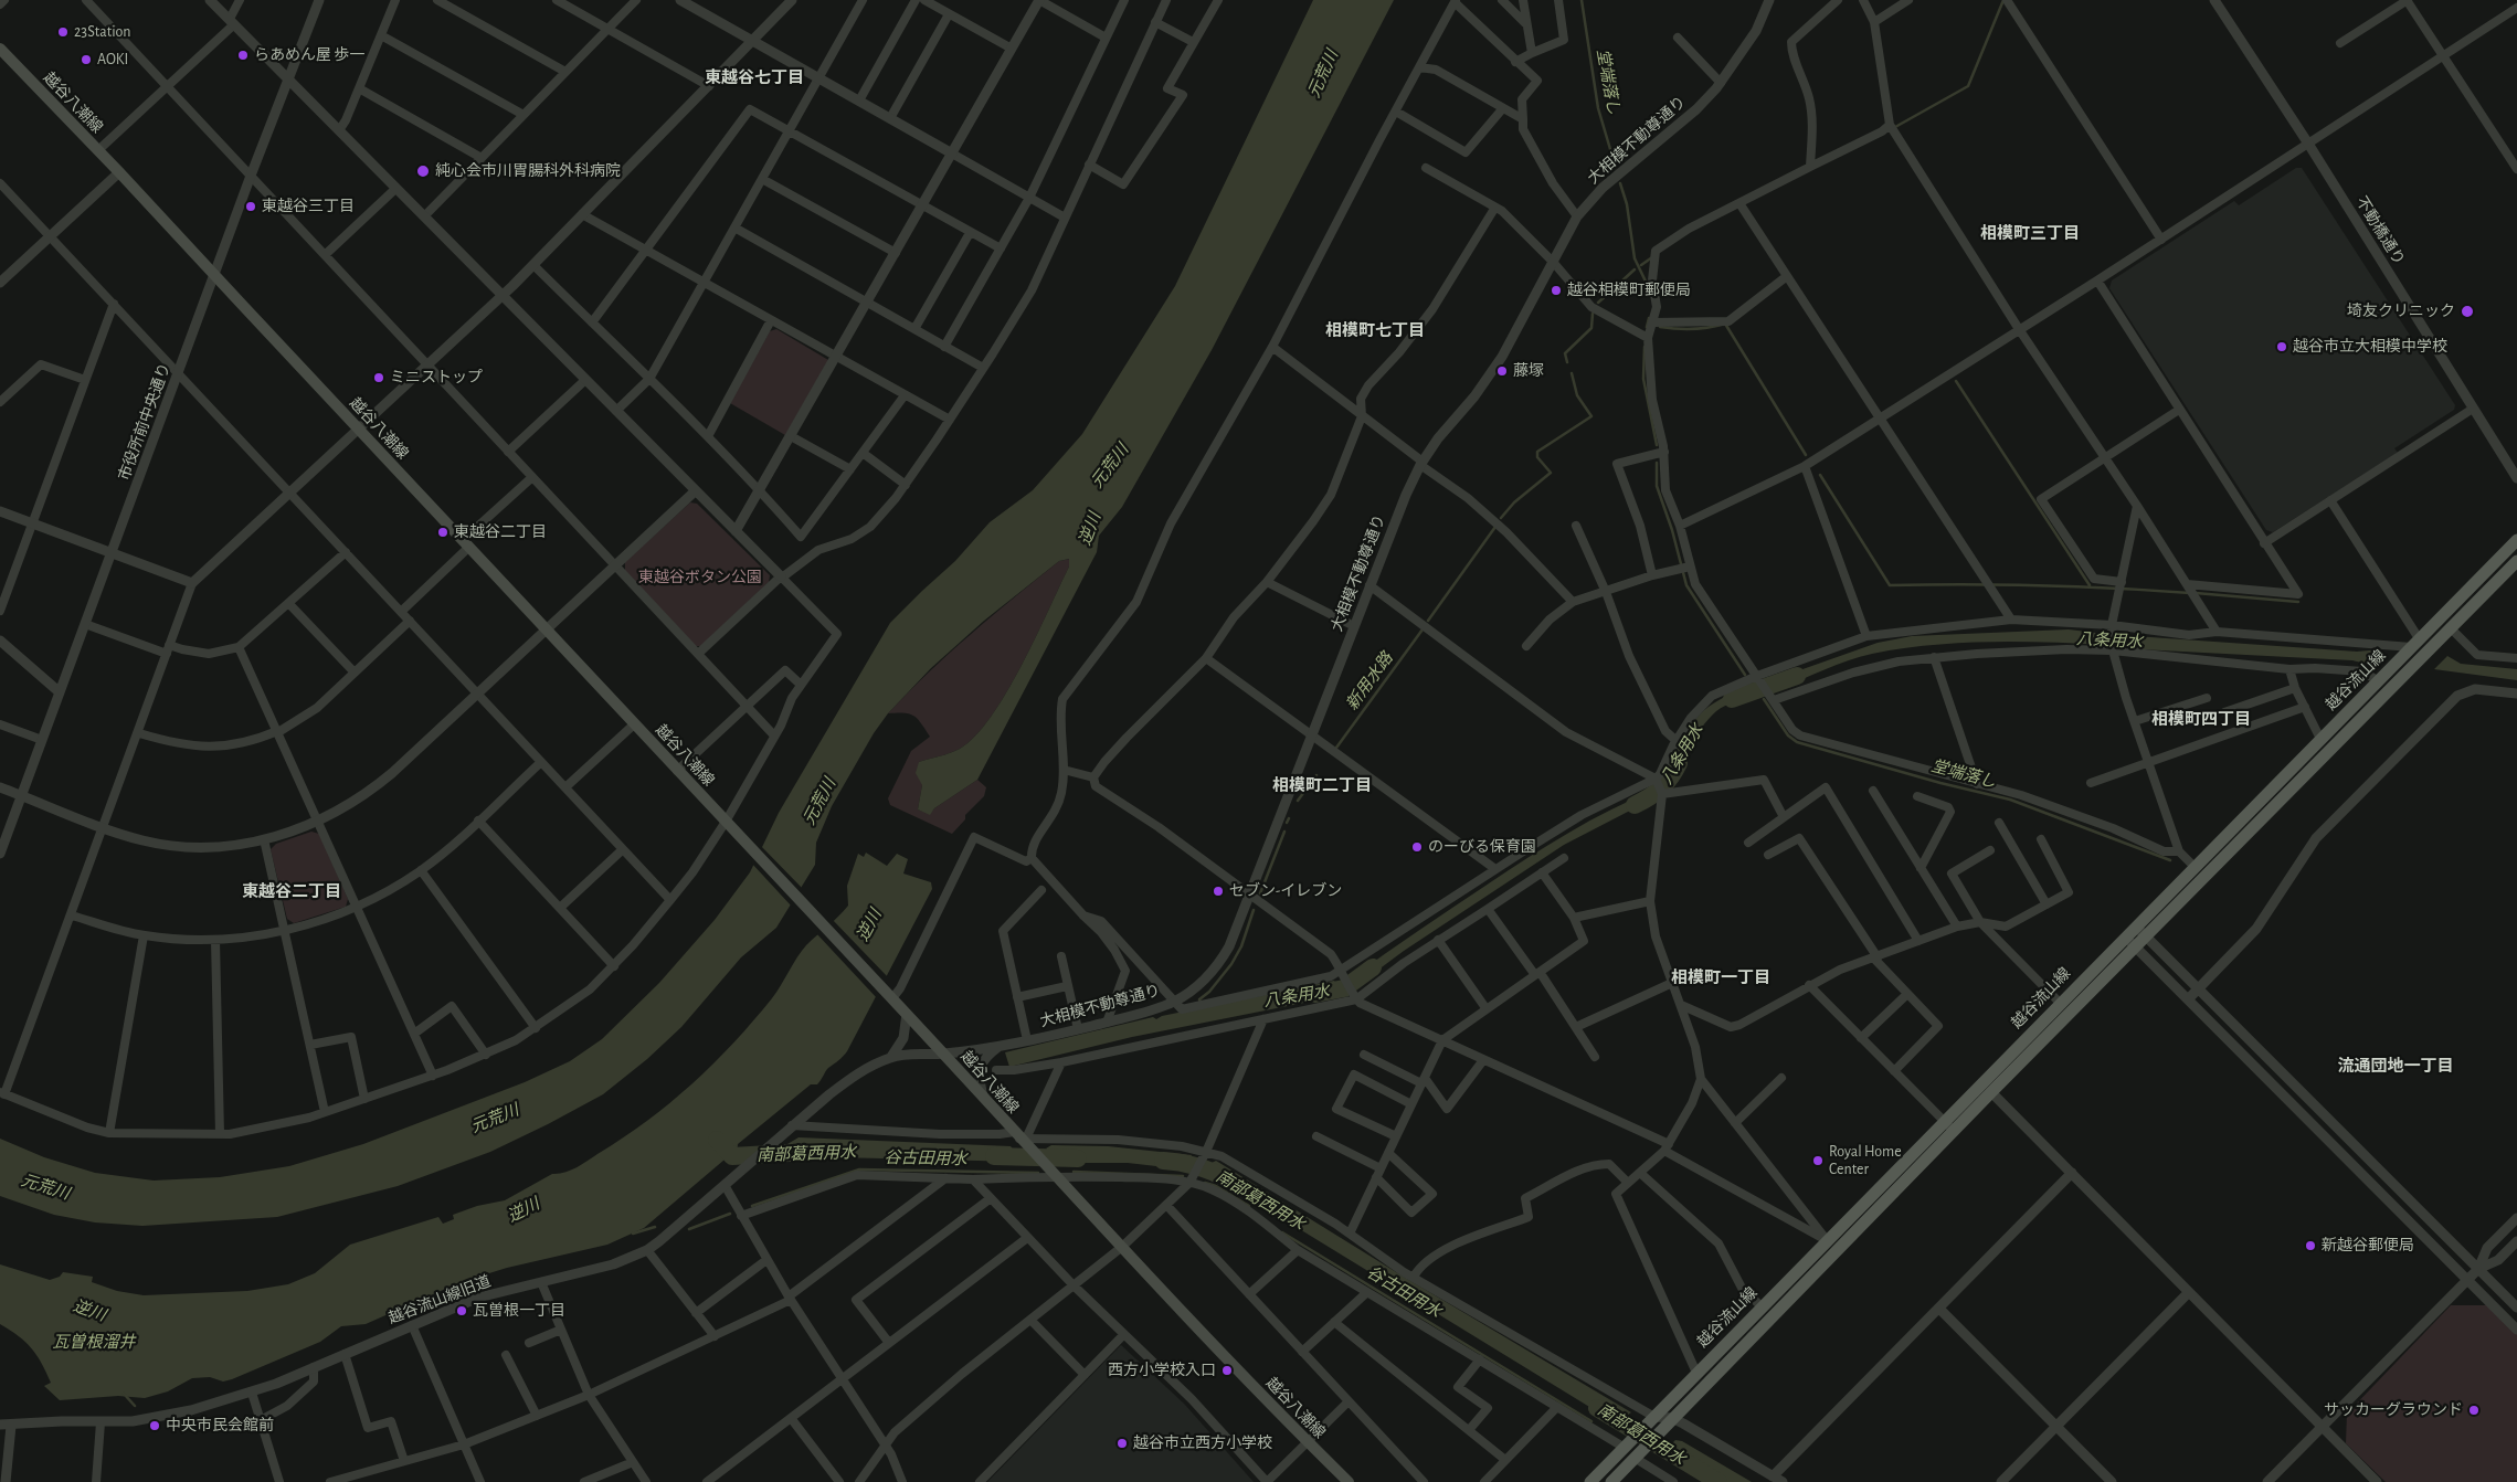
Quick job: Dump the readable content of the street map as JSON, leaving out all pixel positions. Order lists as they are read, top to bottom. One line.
{"streets":{"main road":["越谷八潮線","越谷流山線"],"street":["大相模不動尊通り","不動橋通り","市役所前中央通り","越谷流山線旧道"]},"crossings":[["越谷八潮線","大相模不動尊通り"],["越谷八潮線","市役所前中央通り"],["越谷八潮線","越谷流山線旧道"],["大相模不動尊通り","越谷流山線旧道"]],"districts":["東越谷七丁目","相模町三丁目","相模町七丁目","相模町四丁目","相模町二丁目","東越谷二丁目","相模町一丁目","流通団地一丁目"],"water":["元荒川","堂端落し","逆川","八条用水","新用水路","南部葛西用水","谷古田用水","瓦曽根溜井"],"parks":["東越谷ボタン公園"],"places":["23Station","らあめん屋 歩一","AOKI","純心会市川胃腸科外科病院","東越谷三丁目","越谷相模町郵便局","埼友クリニック","越谷市立大相模中学校","藤塚","ミニストップ","東越谷二丁目","のーびる保育園","セブン-イレブン","Royal Home Center","新越谷郵便局","瓦曽根一丁目","西方小学校入口","サッカーグラウンド","中央市民会館前","越谷市立西方小学校"]}
